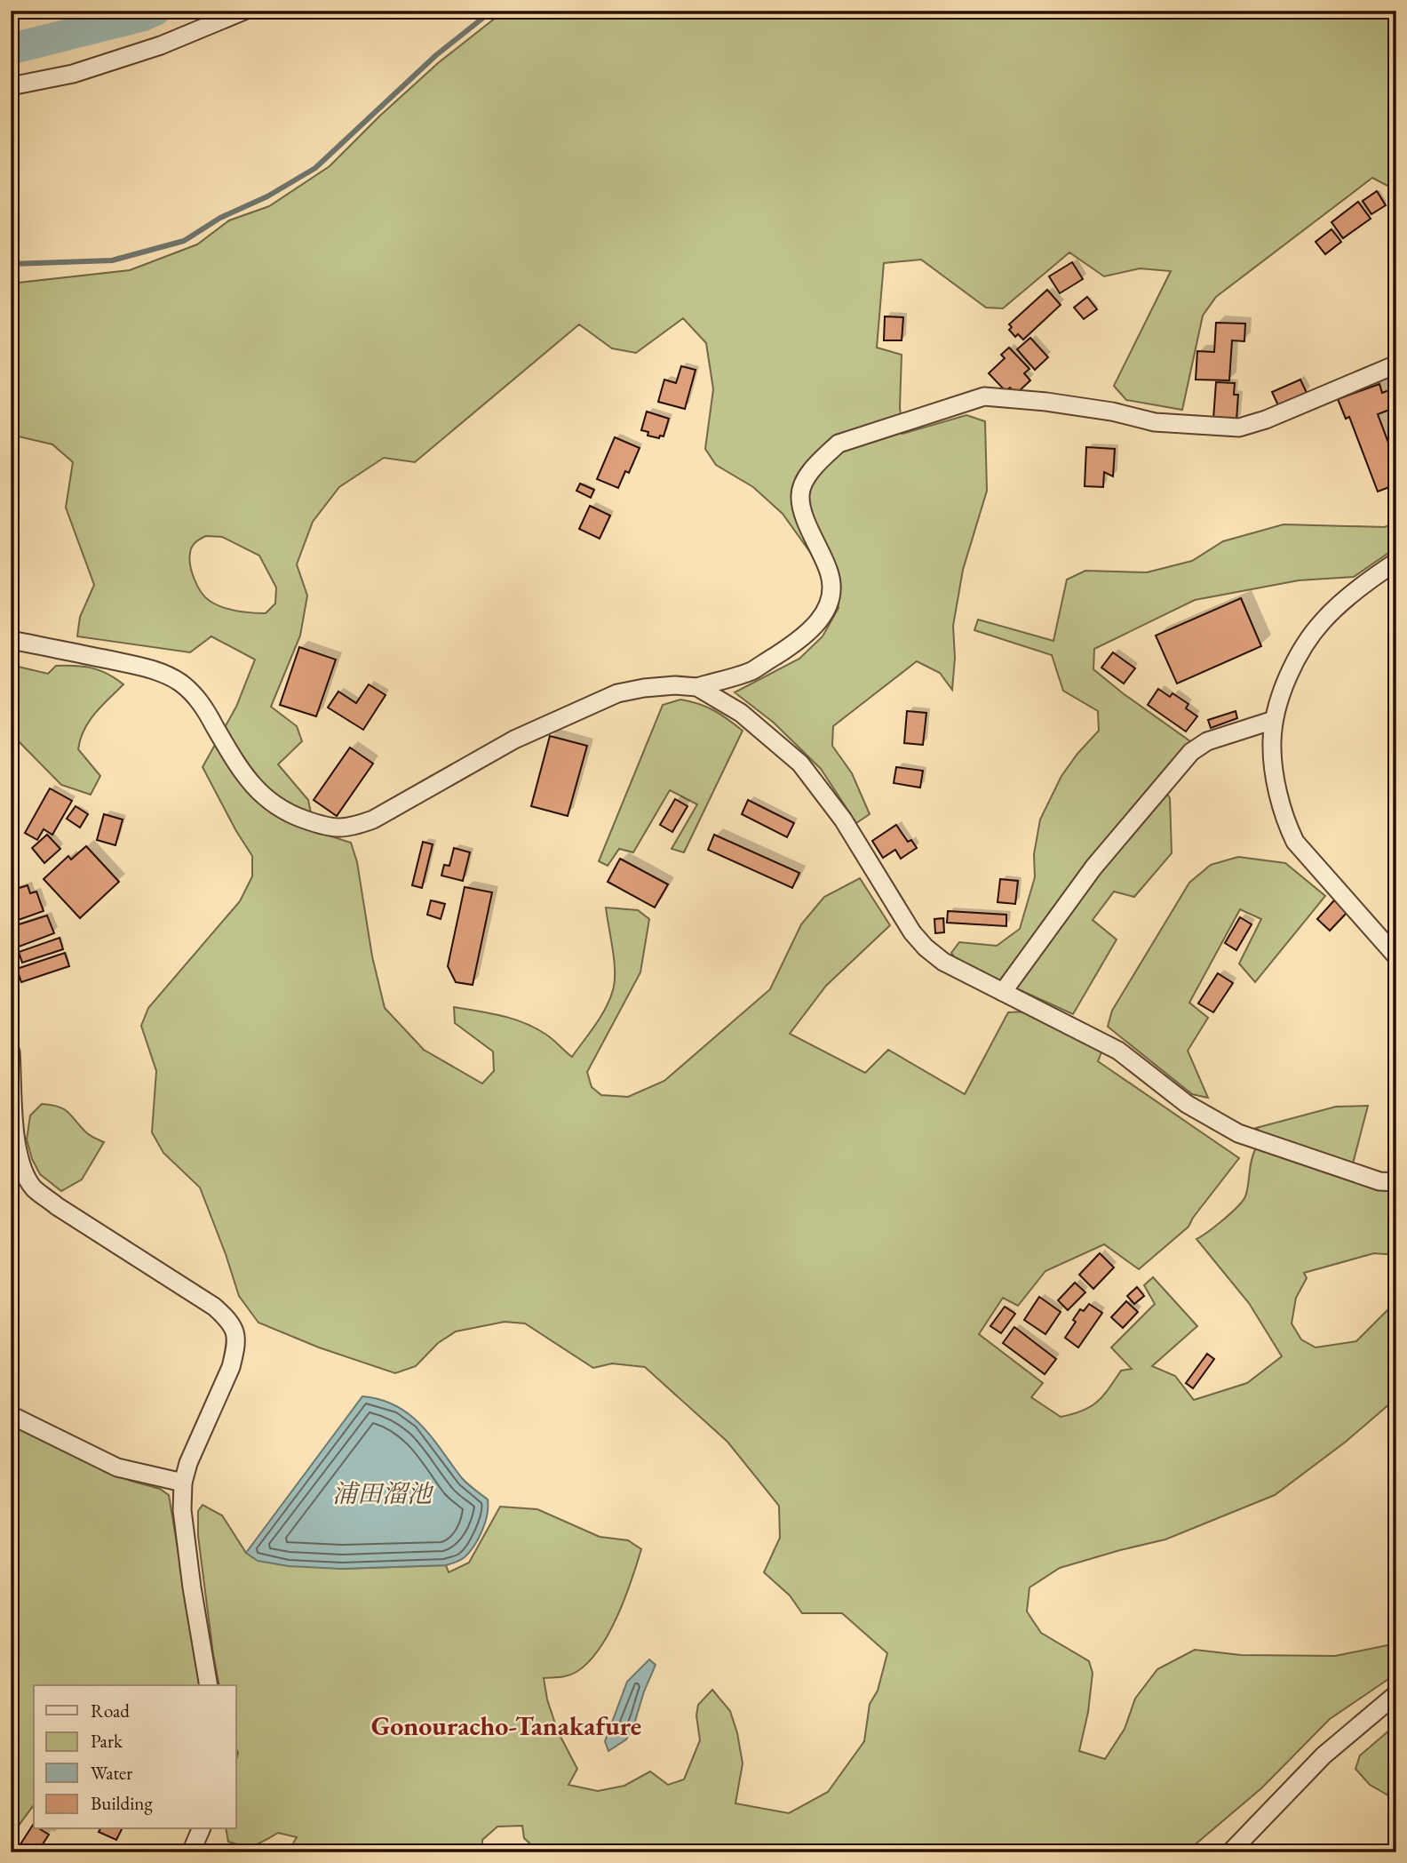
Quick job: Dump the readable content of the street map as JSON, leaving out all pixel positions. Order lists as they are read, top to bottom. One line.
{"districts":["Gonouracho-Tanakafure"],"water":["浦田溜池"],"legend":["Road","Park","Water","Building"]}
